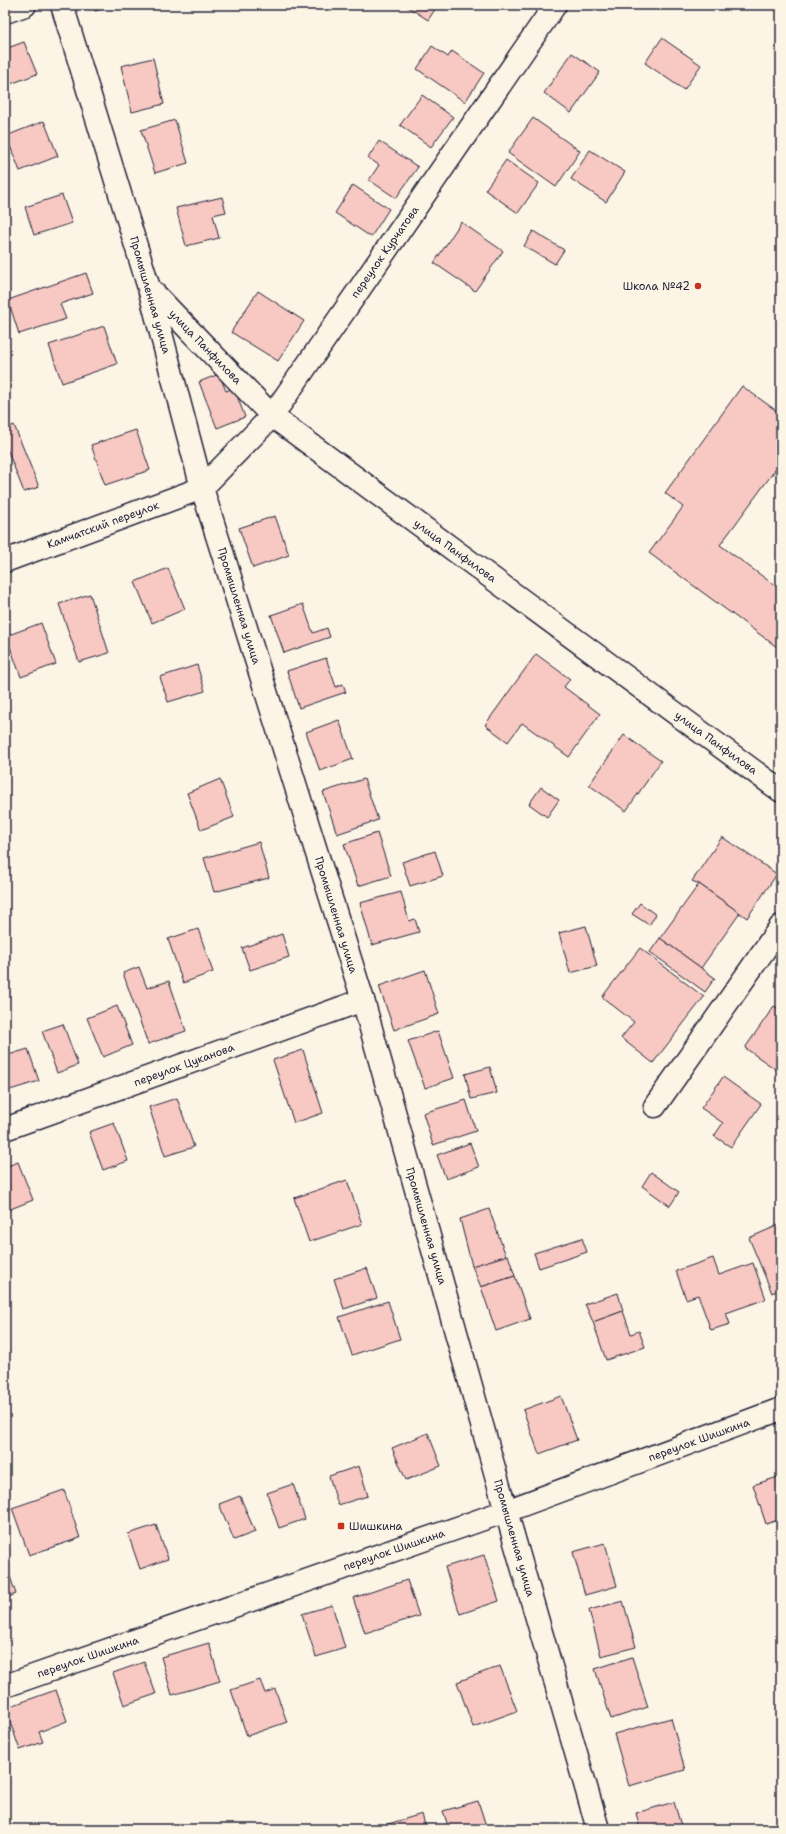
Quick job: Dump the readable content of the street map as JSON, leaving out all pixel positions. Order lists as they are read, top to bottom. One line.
{"streets":{"street":["переулок Курчатова","Промышленная улица","улица Панфилова","Камчатский переулок","переулок Цуканова","переулок Шишкина"]},"crossings":[["переулок Курчатова","Промышленная улица"],["переулок Курчатова","улица Панфилова"],["переулок Курчатова","Камчатский переулок"],["Промышленная улица","улица Панфилова"],["Промышленная улица","Камчатский переулок"],["Промышленная улица","переулок Цуканова"],["Промышленная улица","переулок Шишкина"]],"places":{"other":["Школа №42"],"transit":["Шишкина"]}}
